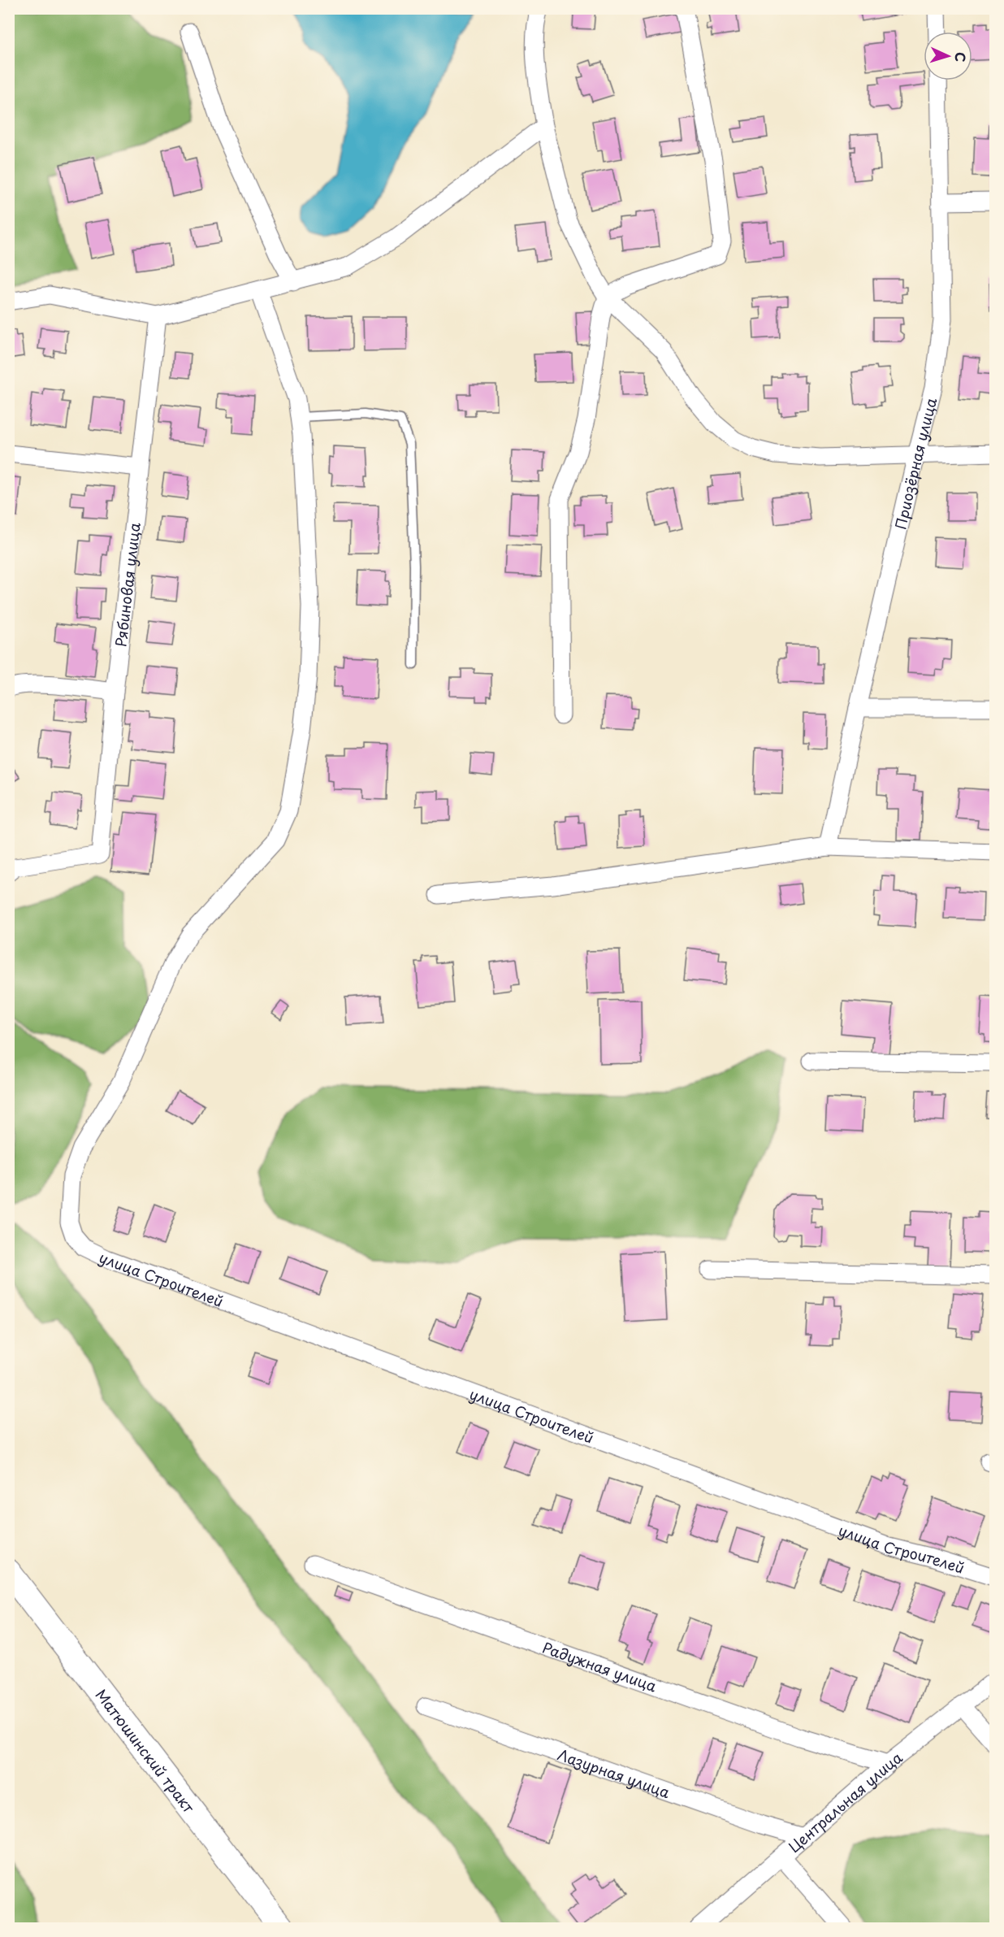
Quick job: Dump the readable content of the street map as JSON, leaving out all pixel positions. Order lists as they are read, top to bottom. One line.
{"streets":{"main road":["Матюшинский тракт"],"street":["Приозёрная улица","Рябиновая улица","улица Строителей","Радужная улица","Лазурная улица","Центральная улица"]},"crossings":[["Радужная улица","Центральная улица"],["Лазурная улица","Центральная улица"]],"north":"right"}
